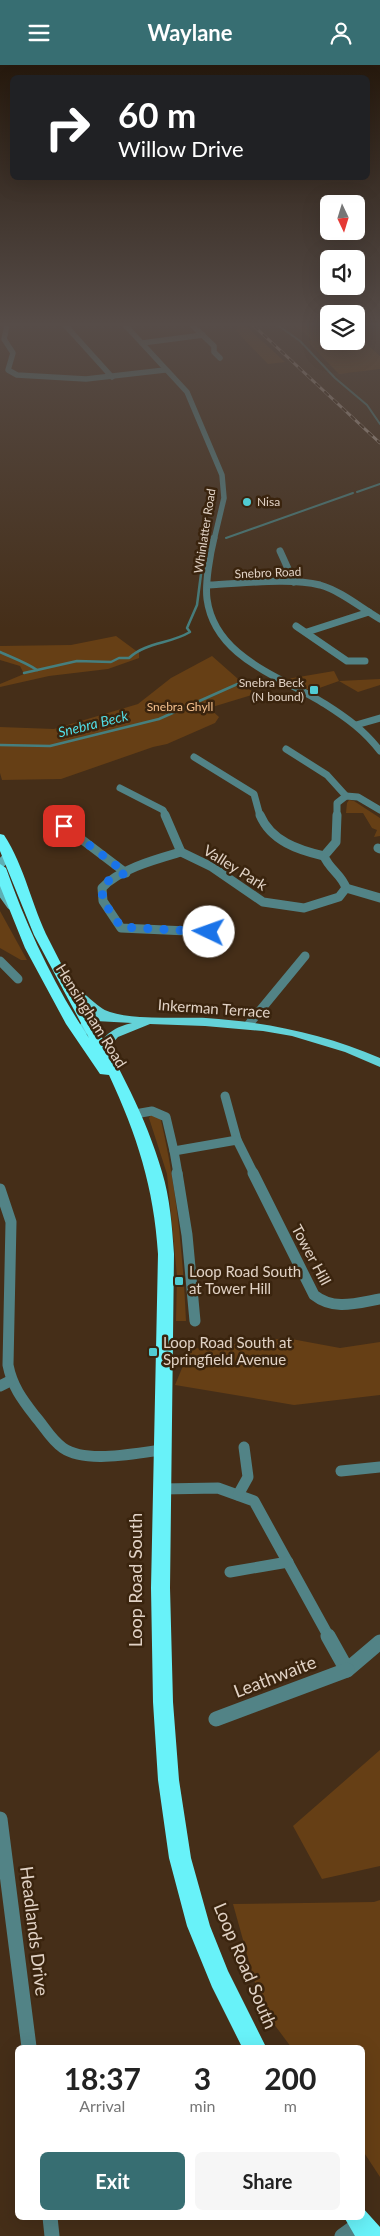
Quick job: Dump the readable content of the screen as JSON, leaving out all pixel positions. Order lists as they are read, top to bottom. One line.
{"streets":{"highway":["Hensingham Road","Loop Road South"],"main road":["Inkerman Terrace"],"street":["Whinlatter Road","Snebro Road","Valley Park","Tower Hill","Leathwaite","Headlands Drive"]},"crossings":[["Whinlatter Road","Snebro Road"],["Hensingham Road","Loop Road South"],["Loop Road South","Leathwaite"]],"water":["Snebra Beck"],"parks":["Snebra Ghyll"],"places":{"other":["Nisa"],"transit":["Snebra Beck (N bound)","Loop Road South at Tower Hill","Loop Road South at Springfield Avenue"]},"north":"bottom","page":{"header":"Waylane","turn":["60 m","Willow Drive"],"eta":["18:37","Arrival","3","min","200","m"],"buttons":["Exit","Share"]}}
